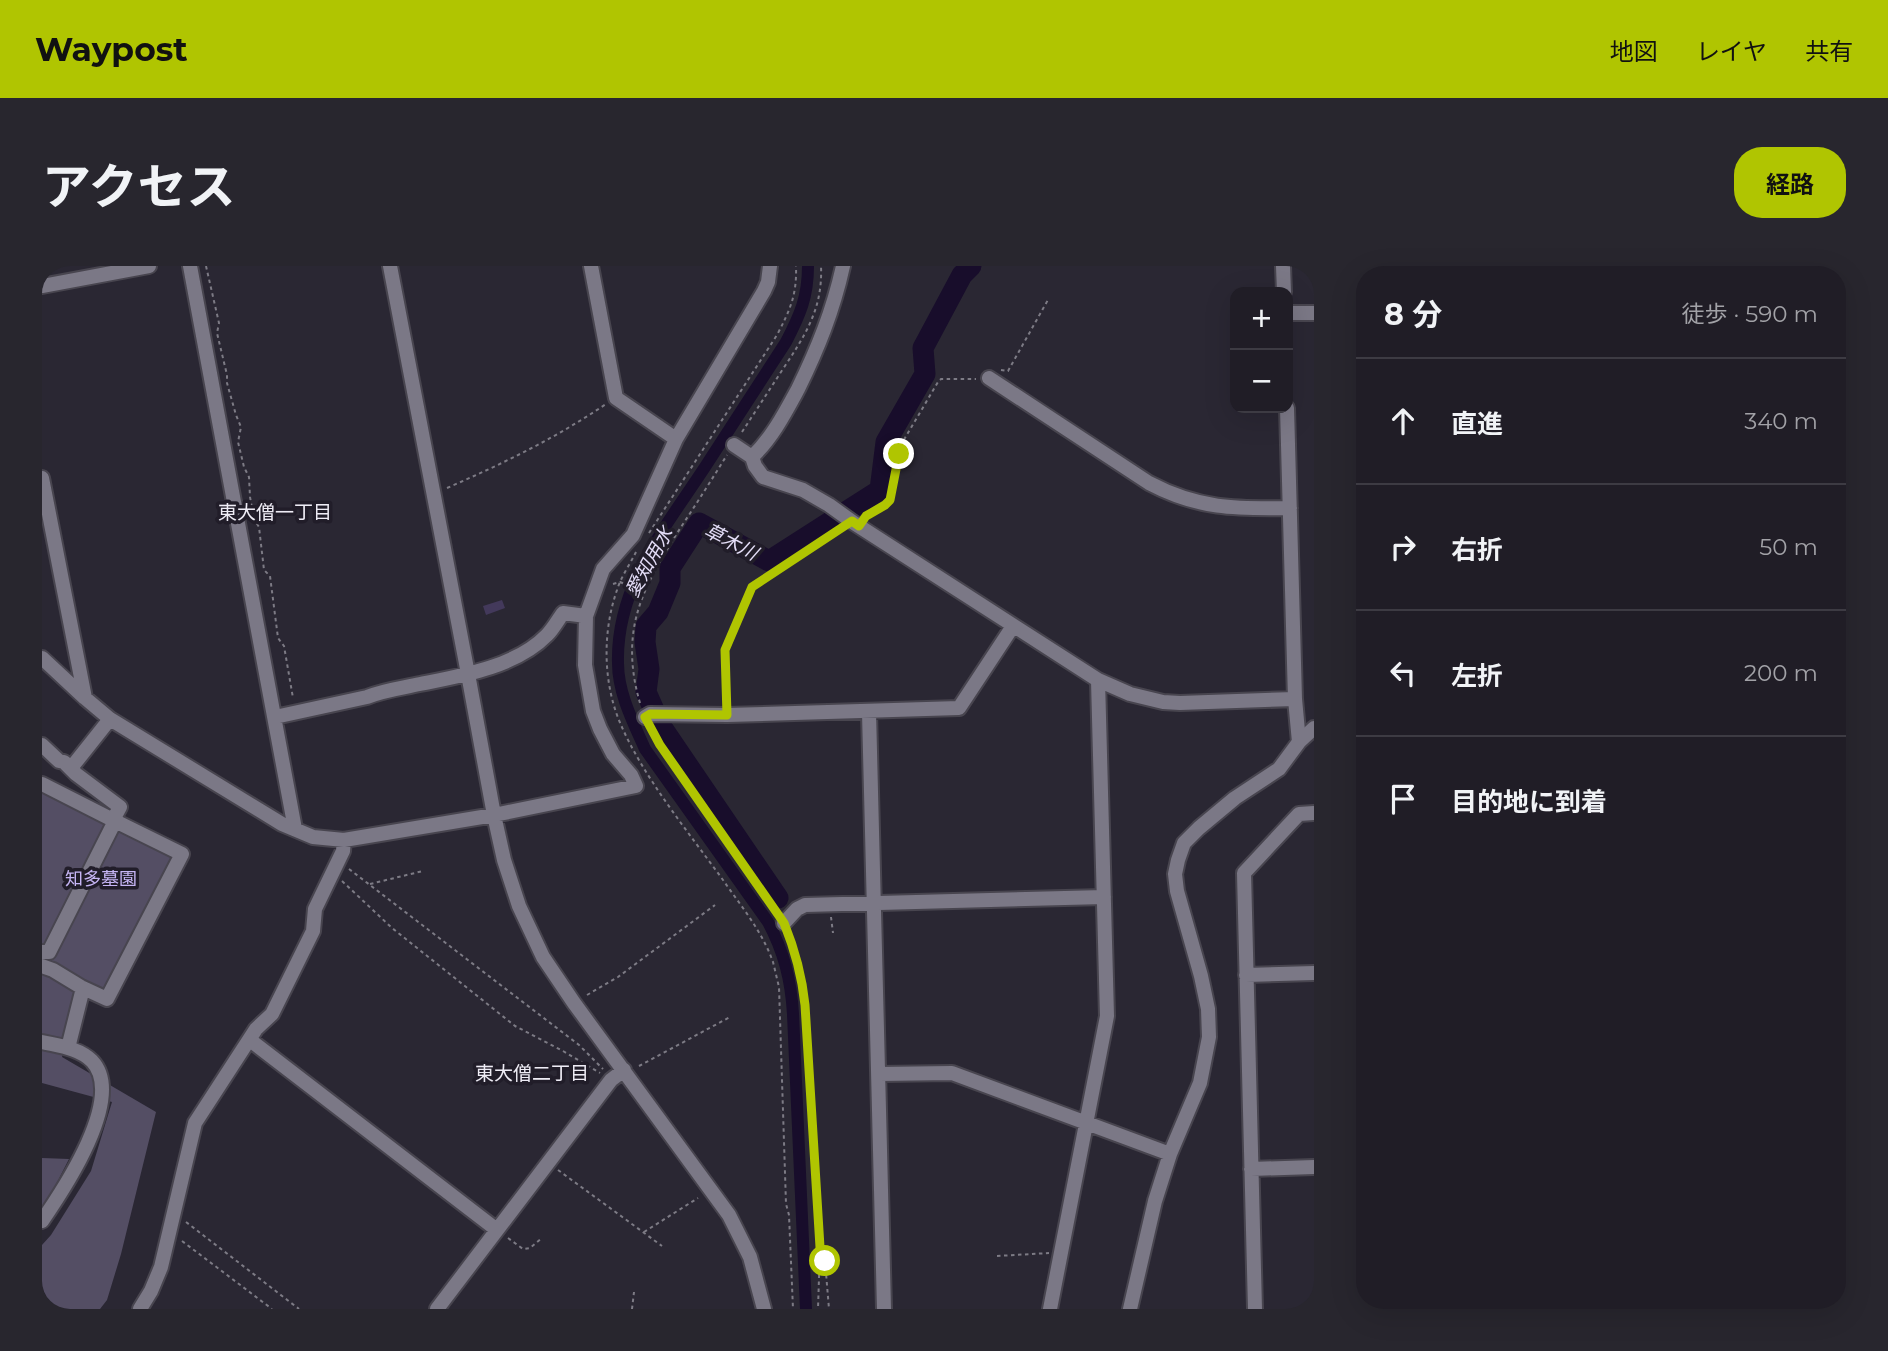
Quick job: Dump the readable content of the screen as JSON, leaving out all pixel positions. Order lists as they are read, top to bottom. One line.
{"districts":["東大僧一丁目","東大僧二丁目"],"water":["草木川","愛知用水"],"parks":["知多墓園"],"page":{"header":"Waypost","nav":["地図","レイヤ","共有"],"title":"アクセス","buttons":"経路","heading":["8 分","徒歩 · 590 m"],"map_buttons":["+","−"],"list":[["直進","340 m"],["右折","50 m"],["左折","200 m"],"目的地に到着"]}}
